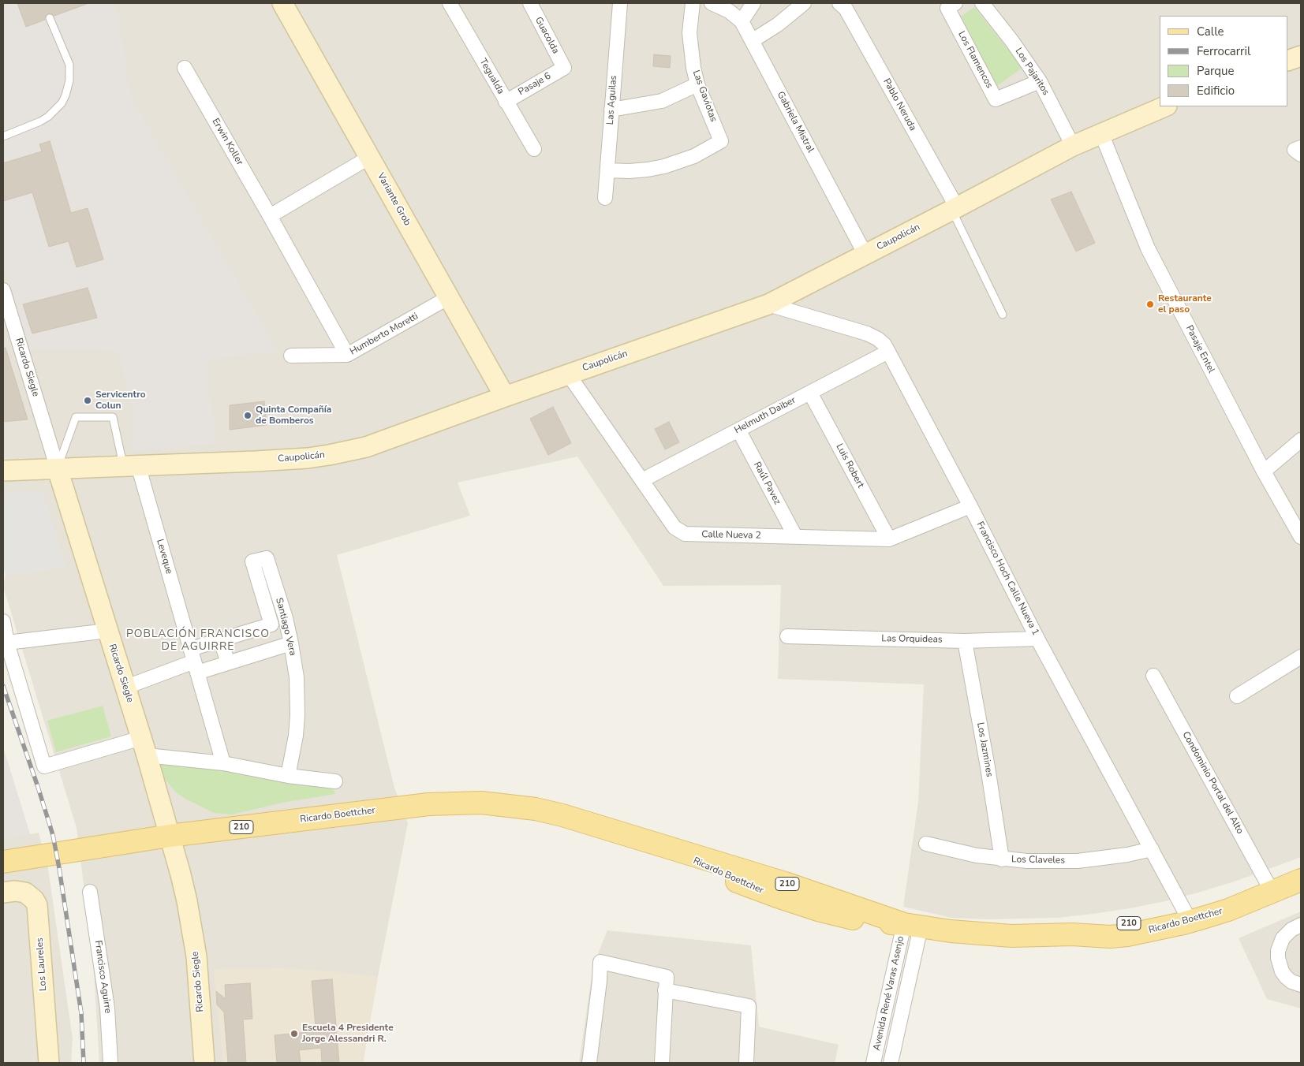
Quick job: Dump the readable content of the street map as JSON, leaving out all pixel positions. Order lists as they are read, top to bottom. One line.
{"streets":{"main road":["Ricardo Boettcher","210"],"street":["Guacolda","Los Flamencos","Los Pajaritos","Tegualda","Pasaje 6","Las Gaviotas","Las Aguilas","Pablo Neruda","Gabriela Mistral","Erwin Koller","Variante Grob","Caupolicán","Humberto Moretti","Pasaje Entel","Ricardo Siegle","Helmuth Daiber","Luis Robert","Raúl Pavez","Calle Nueva 2","Leveque","Francisco Hoch Calle Nueva 1","Santiago Vera","Las Orquideas","Los Jazmines","Condominio Portal del Alto","Los Claveles","Los Laureles","Francisco Aguirre","Avenida René Varas Asenjo"]},"crossings":[["Guacolda","Pasaje 6"],["Los Flamencos","Los Pajaritos"],["Los Pajaritos","Caupolicán"],["Tegualda","Pasaje 6"],["Las Gaviotas","Las Aguilas"],["Pablo Neruda","Caupolicán"],["Gabriela Mistral","Caupolicán"],["Erwin Koller","Humberto Moretti"],["Variante Grob","Caupolicán"],["Variante Grob","Humberto Moretti"],["Caupolicán","Pasaje Entel"],["Caupolicán","Ricardo Siegle"],["Caupolicán","Calle Nueva 2"],["Caupolicán","Leveque"],["Caupolicán","Francisco Hoch Calle Nueva 1"],["Ricardo Siegle","Ricardo Boettcher"],["Helmuth Daiber","Luis Robert"],["Helmuth Daiber","Raúl Pavez"],["Helmuth Daiber","Calle Nueva 2"],["Helmuth Daiber","Francisco Hoch Calle Nueva 1"],["Luis Robert","Calle Nueva 2"],["Raúl Pavez","Calle Nueva 2"],["Calle Nueva 2","Francisco Hoch Calle Nueva 1"],["Francisco Hoch Calle Nueva 1","Las Orquideas"],["Francisco Hoch Calle Nueva 1","Ricardo Boettcher"],["Francisco Hoch Calle Nueva 1","Los Claveles"],["Las Orquideas","Los Jazmines"],["Los Jazmines","Los Claveles"],["Condominio Portal del Alto","Ricardo Boettcher"],["Ricardo Boettcher","Avenida René Varas Asenjo"]],"districts":["POBLACIÓN FRANCISCO DE AGUIRRE"],"places":["Restaurante el paso","Servicentro Colun","Quinta Compañía de Bomberos","Escuela 4 Presidente Jorge Alessandri R."],"legend":["Calle","Ferrocarril","Parque","Edificio"]}
